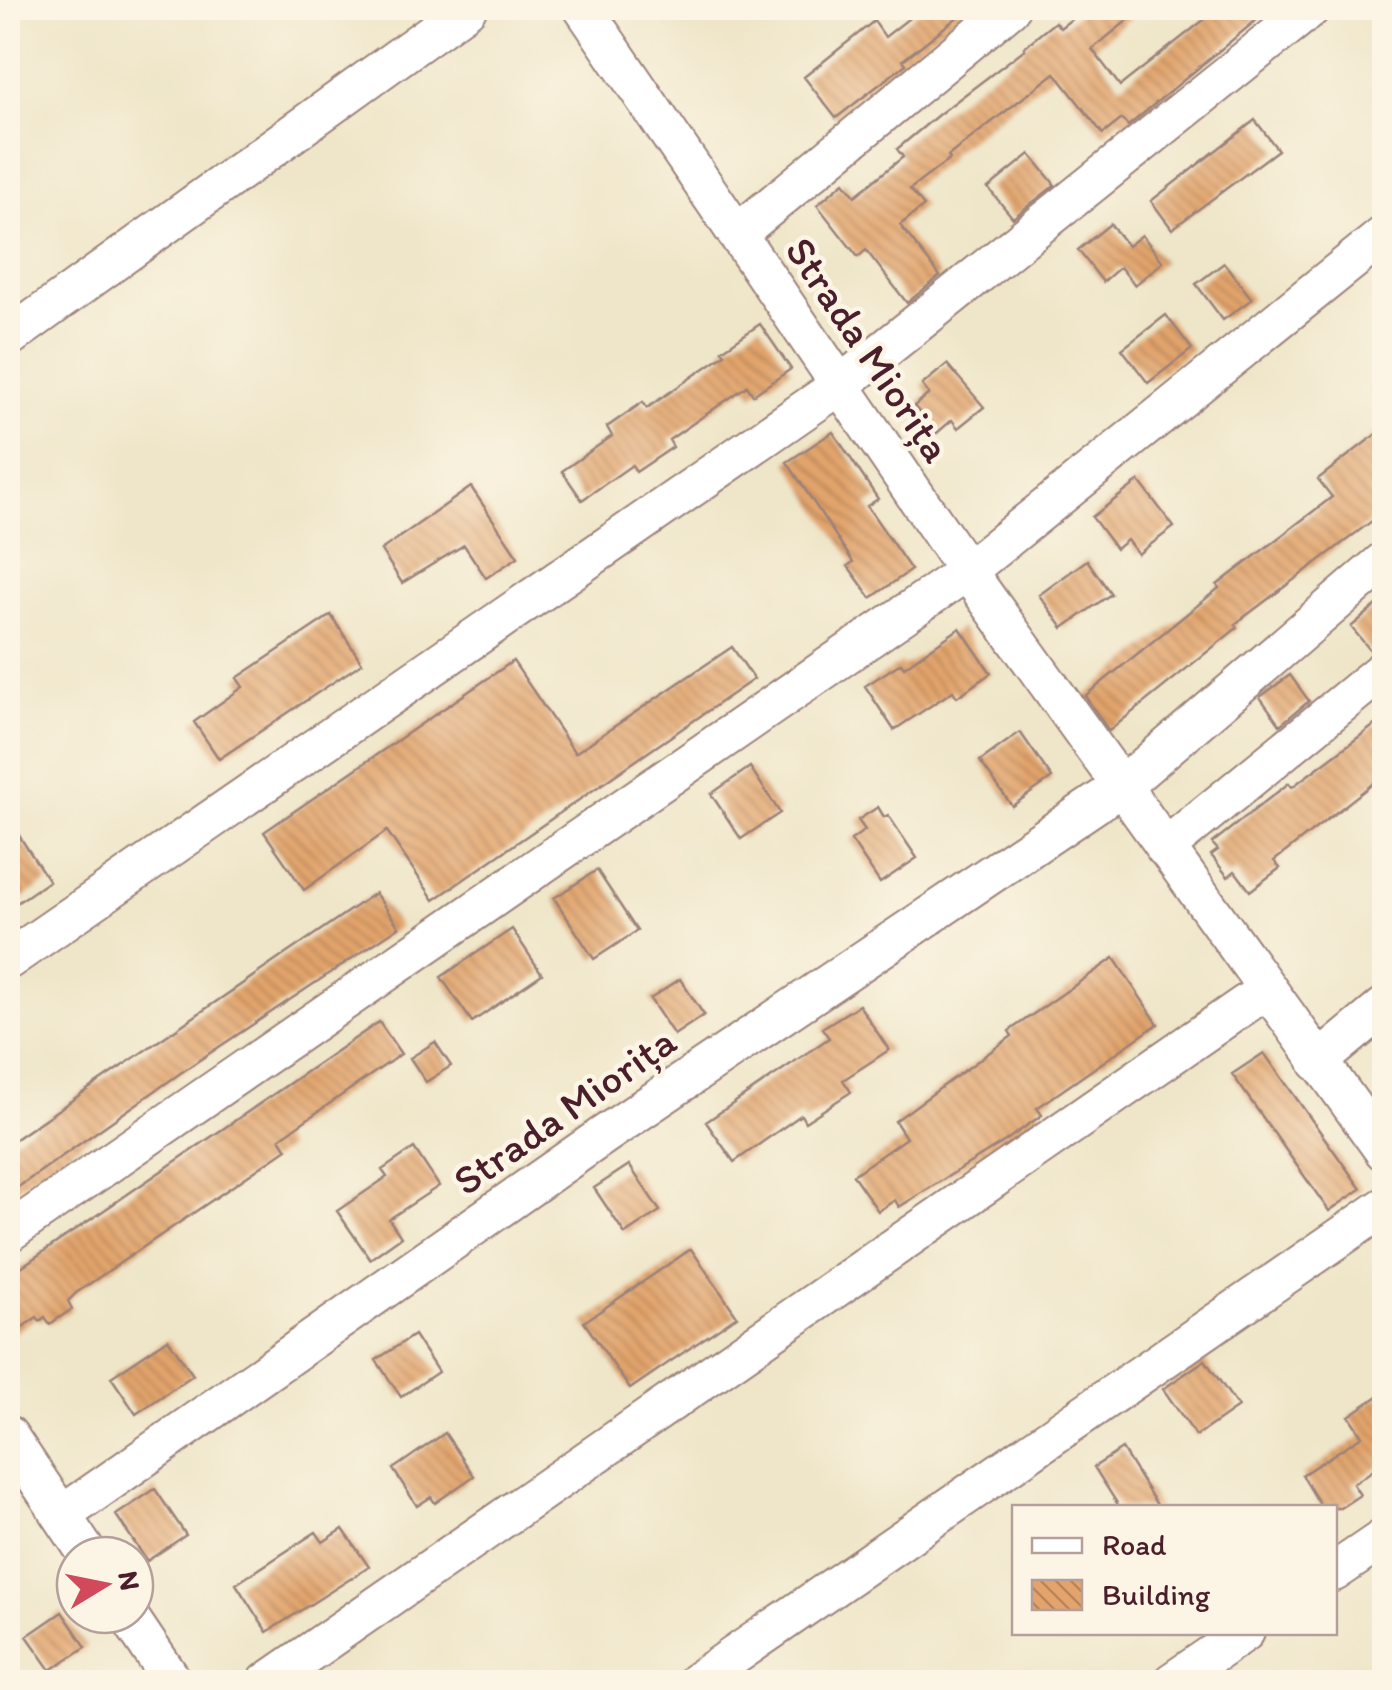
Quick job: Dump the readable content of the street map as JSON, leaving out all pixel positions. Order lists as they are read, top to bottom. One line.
{"streets":{"street":["Strada Miorița"]},"legend":["Road","Building"],"north":"right"}
